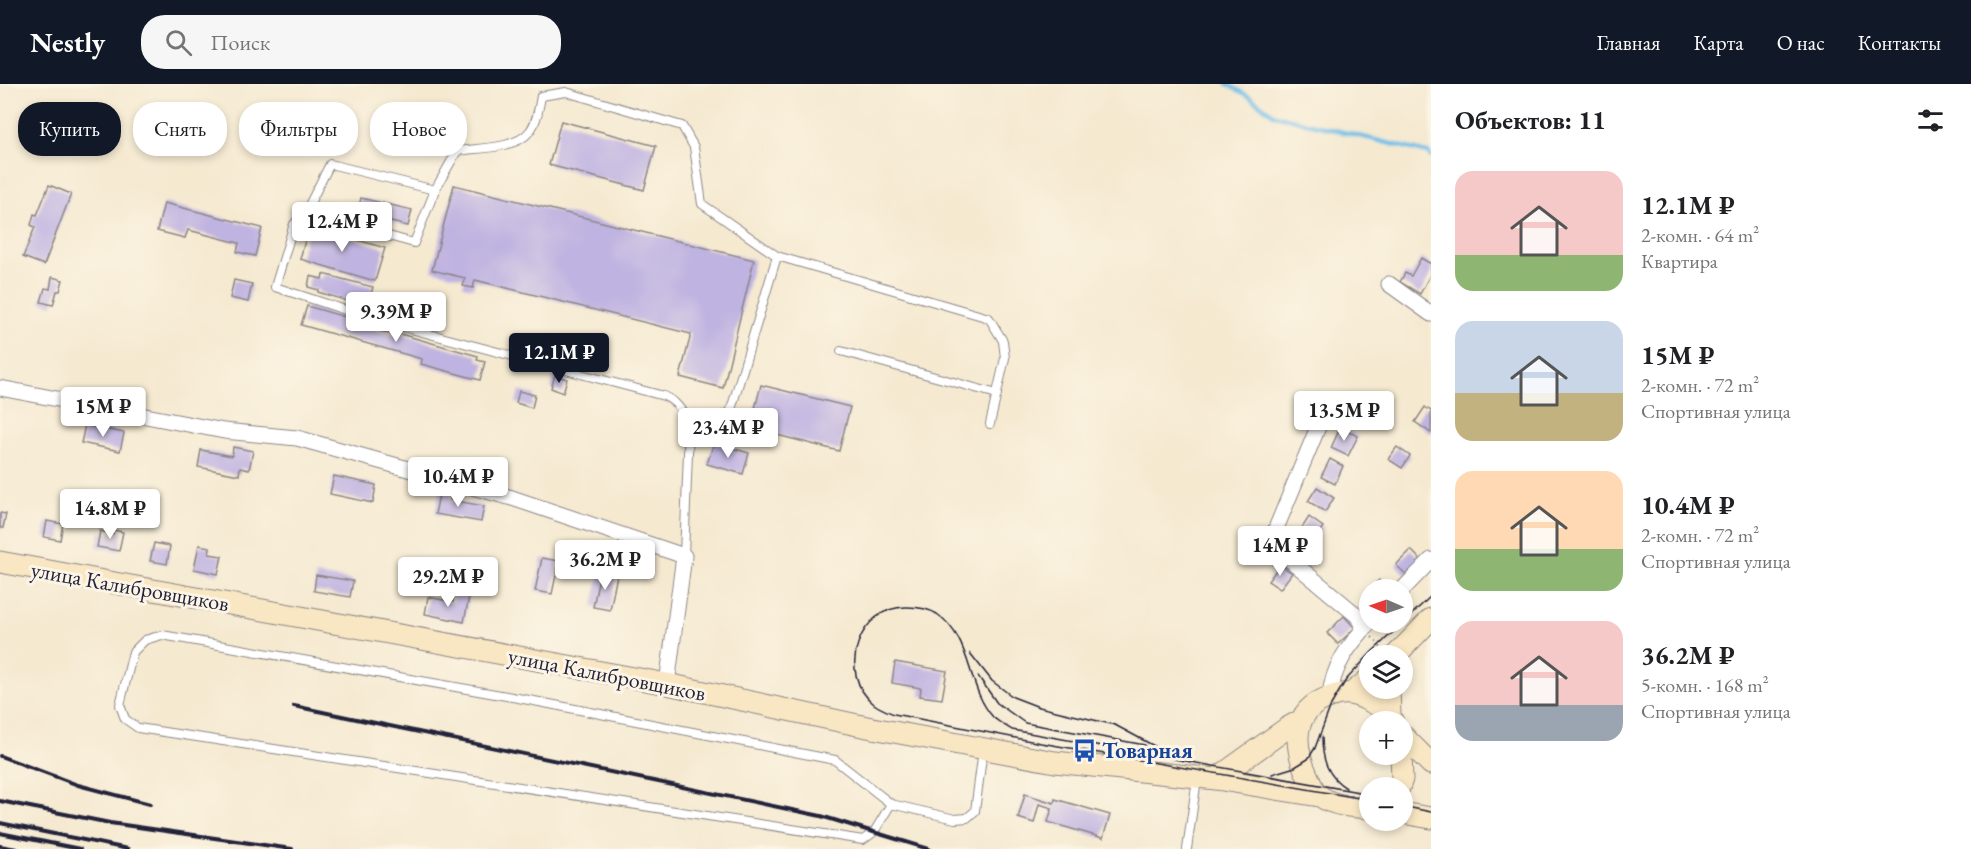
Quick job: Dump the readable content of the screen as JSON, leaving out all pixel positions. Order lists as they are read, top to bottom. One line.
{"streets":{"street":["улица Калибровщиков"]},"places":{"bus stop":["Товарная"]},"north":"left","page":{"header":"Nestly","search":"Поиск","nav":["Главная","Карта","О нас","Контакты"],"heading":"Объектов: 11","chip":["Купить","Снять","Фильтры","Новое"],"list":[{"name":"12.1M ₽","note":"2-комн. · 64 m² · Квартира"},{"name":"15M ₽","note":"2-комн. · 72 m² · Спортивная улица"},{"name":"10.4M ₽","note":"2-комн. · 72 m² · Спортивная улица"},{"name":"36.2M ₽","note":"5-комн. · 168 m² · Спортивная улица"}],"price":["12.4M ₽","9.39M ₽","12.1M ₽","15M ₽","13.5M ₽","23.4M ₽","10.4M ₽","14.8M ₽","14M ₽","36.2M ₽","29.2M ₽"],"map_buttons":["+","−"]}}
